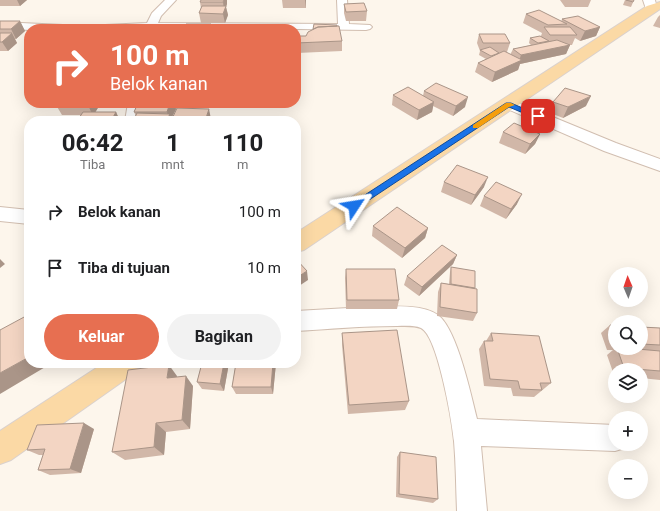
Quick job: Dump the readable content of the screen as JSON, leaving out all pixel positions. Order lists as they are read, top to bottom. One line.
{"north":"top","page":{"turn":["100 m","Belok kanan"],"eta":["06:42","Tiba","1","mnt","110","m"],"list":[{"name":"Belok kanan","value":"100 m"},{"name":"Tiba di tujuan","value":"10 m"}],"map_buttons":["+","−"],"buttons":["Keluar","Bagikan"]}}
